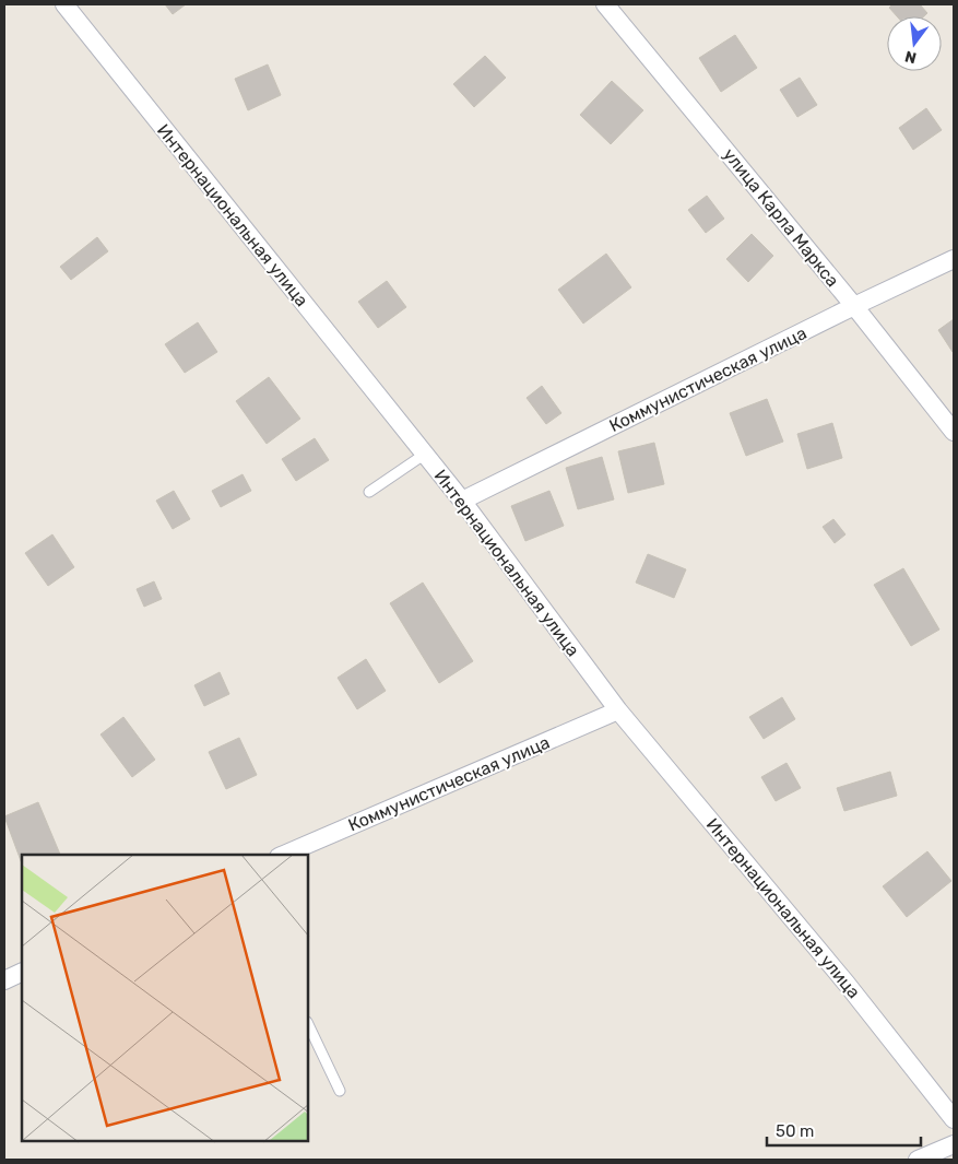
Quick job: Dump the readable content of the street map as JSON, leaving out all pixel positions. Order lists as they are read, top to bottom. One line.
{"streets":{"street":["Интернациональная улица","улица Карла Маркса","Коммунистическая улица"]},"crossings":[["Интернациональная улица","Коммунистическая улица"],["улица Карла Маркса","Коммунистическая улица"]],"scale_bar":"50 m","north":"bottom"}
